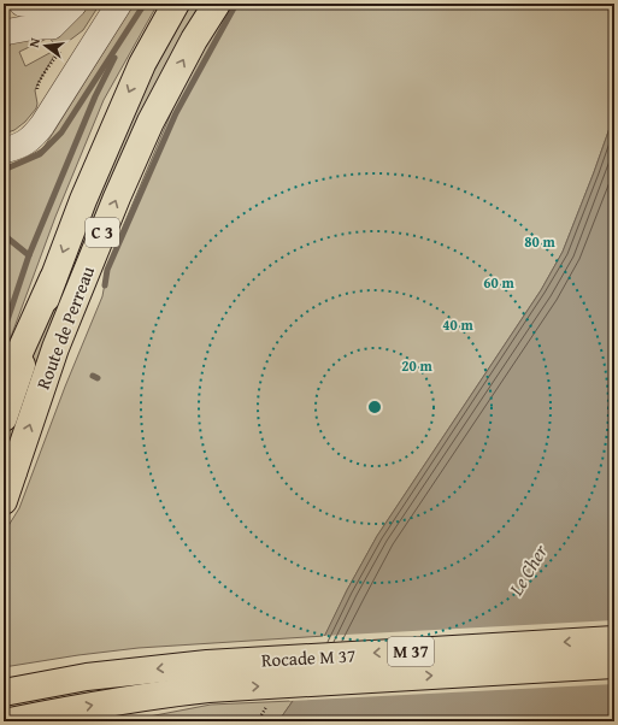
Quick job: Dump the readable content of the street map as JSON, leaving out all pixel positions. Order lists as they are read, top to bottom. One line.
{"streets":{"main road":["C 3","Route de Perreau","M 37","Rocade M 37"]},"water":["Le Cher"],"north":"left","rings":["80 m","60 m","40 m","20 m"]}
